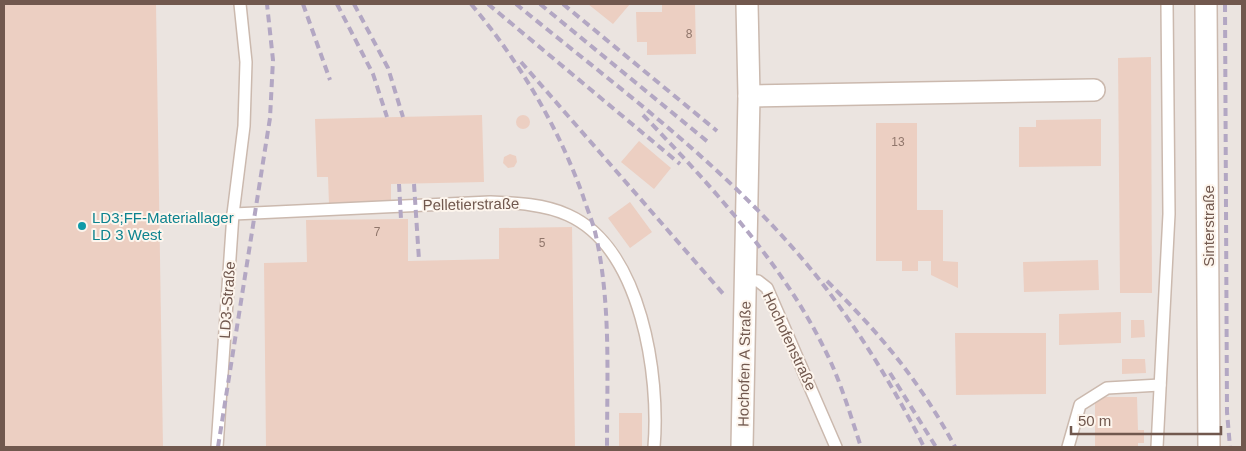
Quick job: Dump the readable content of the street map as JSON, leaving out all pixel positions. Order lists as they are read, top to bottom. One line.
{"streets":{"street":["Sinterstraße","Hochofenstraße","Hochofen A Straße"],"lane":["Pelletierstraße","LD3-Straße"]},"crossings":[["Pelletierstraße","LD3-Straße"],["Hochofenstraße","Hochofen A Straße"]],"places":["LD3;FF-Materiallager LD 3 West"],"house_numbers":["8","13","7","5"],"scale_bar":"50 m"}
